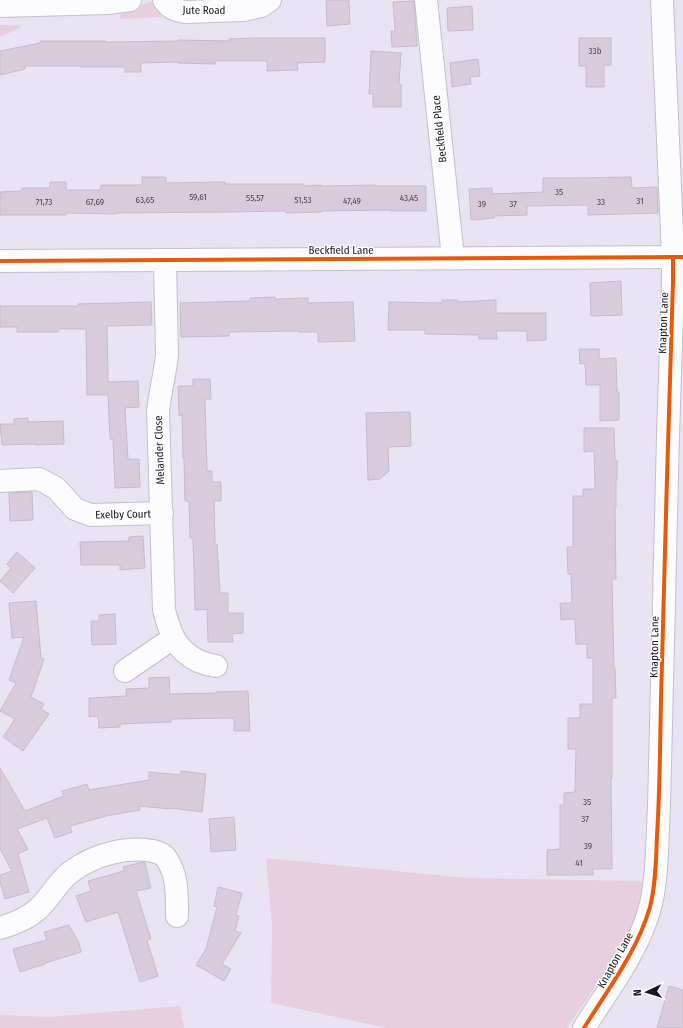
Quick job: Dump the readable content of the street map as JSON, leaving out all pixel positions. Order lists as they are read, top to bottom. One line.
{"streets":{"street":["Jute Road","Beckfield Place","Beckfield Lane","Knapton Lane","Melander Close","Exelby Court"]},"crossings":[["Beckfield Place","Beckfield Lane"],["Beckfield Lane","Knapton Lane"],["Beckfield Lane","Melander Close"],["Melander Close","Exelby Court"]],"house_numbers":["33b","35","59,61","55,57","43,45","63,65","51,53","47,49","31","71,73","67,69","33","39","37","35","37","39","41"],"north":"left"}
